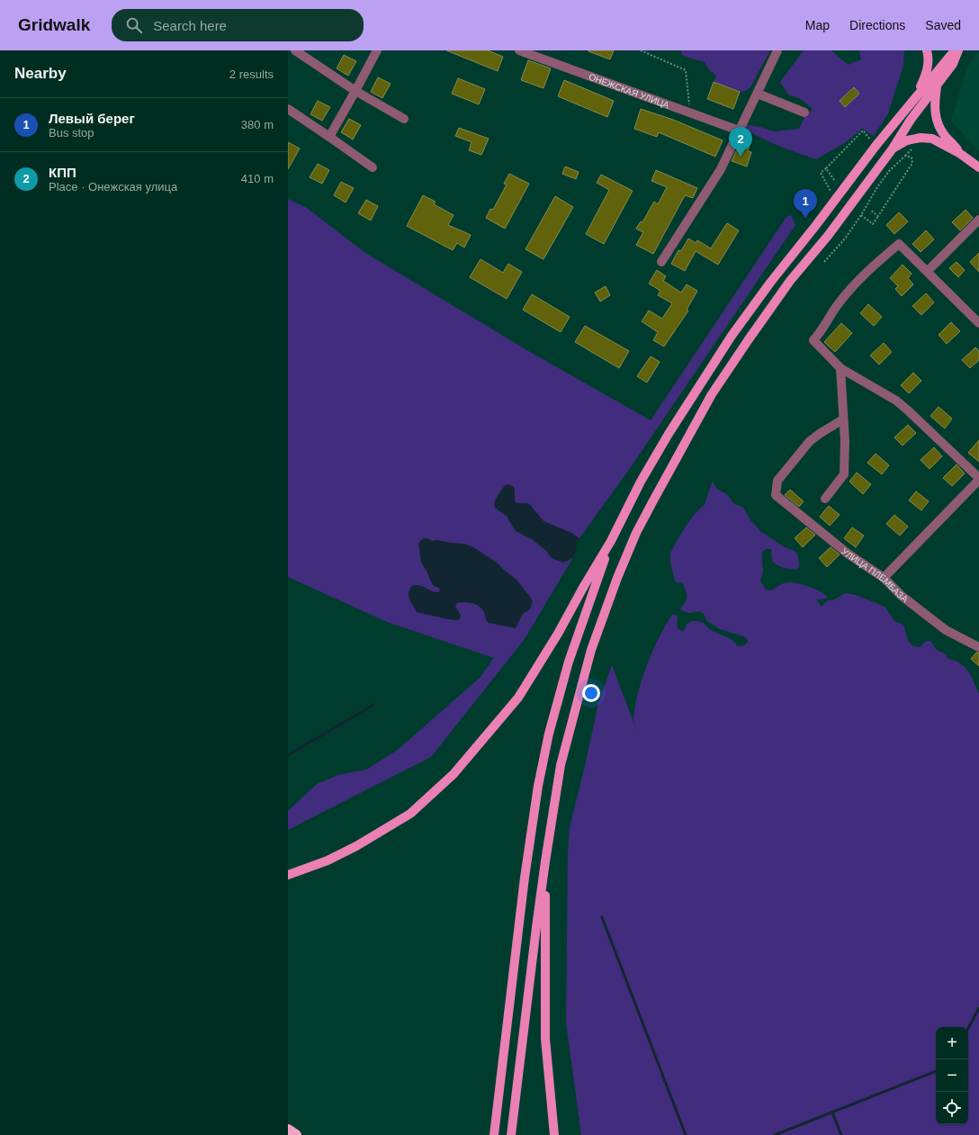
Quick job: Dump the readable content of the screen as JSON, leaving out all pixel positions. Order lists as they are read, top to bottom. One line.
{"streets":{"street":["ОНЕЖСКАЯ УЛИЦА","УЛИЦА ПЛЕМБАЗА"]},"page":{"header":"Gridwalk","search":"Search here","nav":["Map","Directions","Saved"],"heading":["Nearby","2 results"],"list":[{"mark":"1","name":"Левый берег","note":"Bus stop","value":"380 m"},{"mark":"2","name":"КПП","note":"Place · Онежская улица","value":"410 m"}],"pins":["2","1"],"map_buttons":["+","−"]}}
